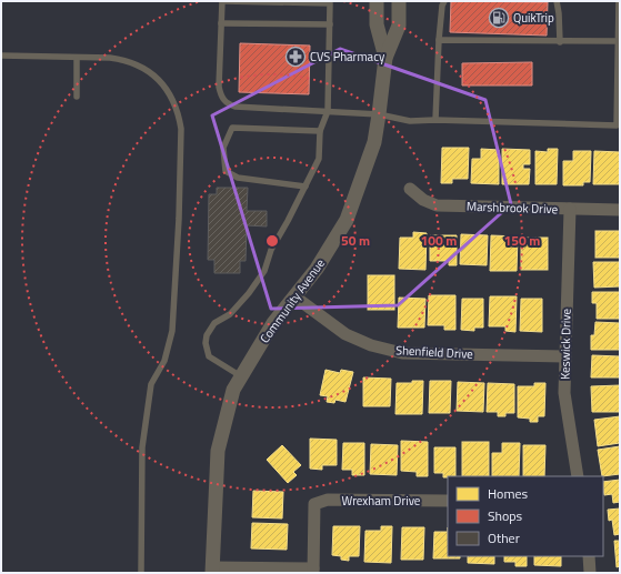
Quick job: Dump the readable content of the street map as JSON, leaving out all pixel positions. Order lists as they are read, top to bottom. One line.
{"streets":{"street":["Marshbrook Drive","Community Avenue","Keswick Drive","Shenfield Drive","Wrexham Drive"]},"crossings":[["Marshbrook Drive","Keswick Drive"],["Community Avenue","Shenfield Drive"],["Keswick Drive","Shenfield Drive"]],"places":{"fuel station":["QuikTrip"],"pharmacy":["CVS Pharmacy"]},"legend":["Homes","Shops","Other"],"rings":["50 m","100 m","150 m"]}
